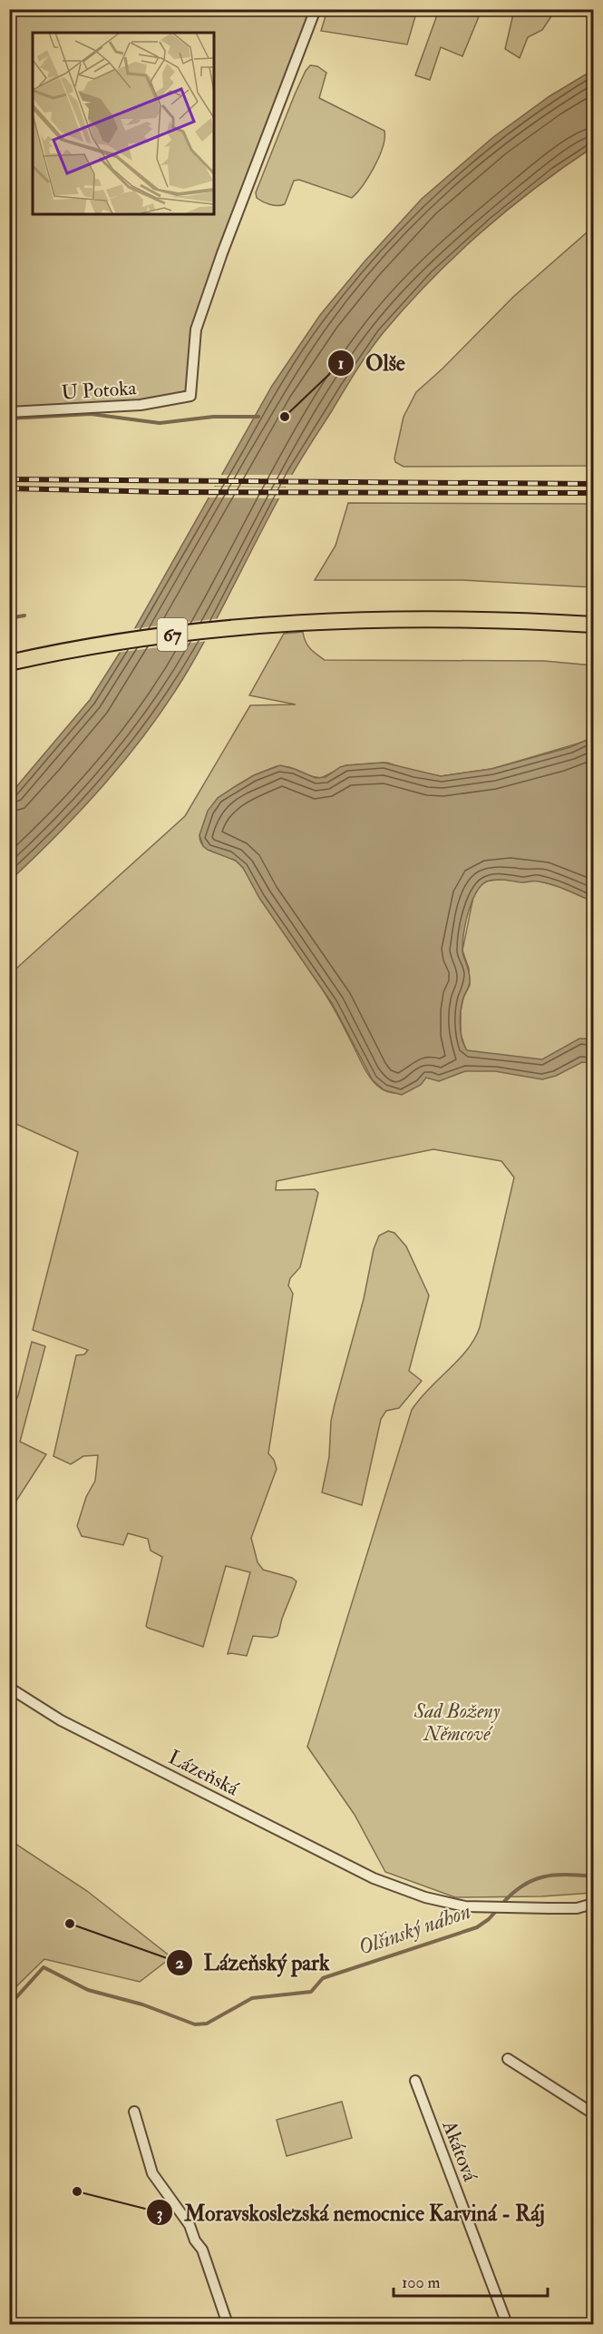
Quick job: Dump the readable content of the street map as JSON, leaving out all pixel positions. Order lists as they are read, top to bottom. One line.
{"streets":{"main road":["67"],"street":["U Potoka","Lázeňská","Akátová"]},"water":["Olšinský náhon"],"parks":["Sad Boženy Němcové"],"places":["Olše","Lázeňský park","Moravskoslezská nemocnice Karviná - Ráj"],"scale_bar":"100 m"}
